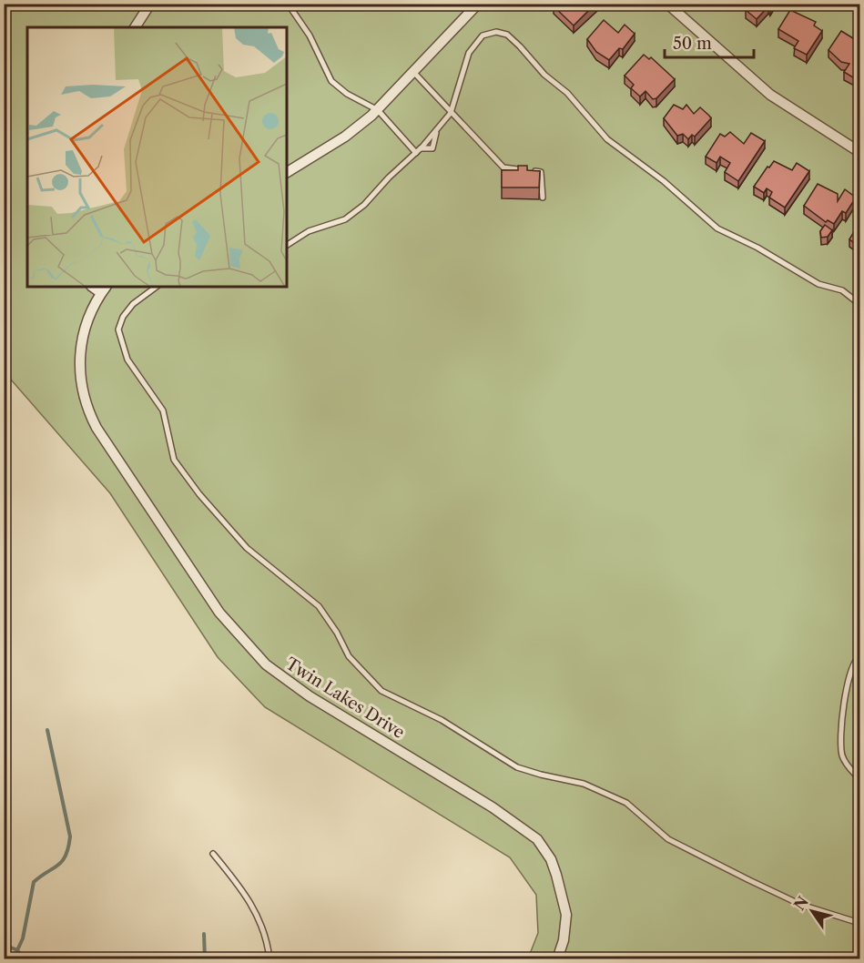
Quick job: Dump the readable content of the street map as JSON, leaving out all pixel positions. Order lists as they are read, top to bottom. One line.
{"streets":{"street":["Twin Lakes Drive"]},"scale_bar":"50 m","north":"top left"}
